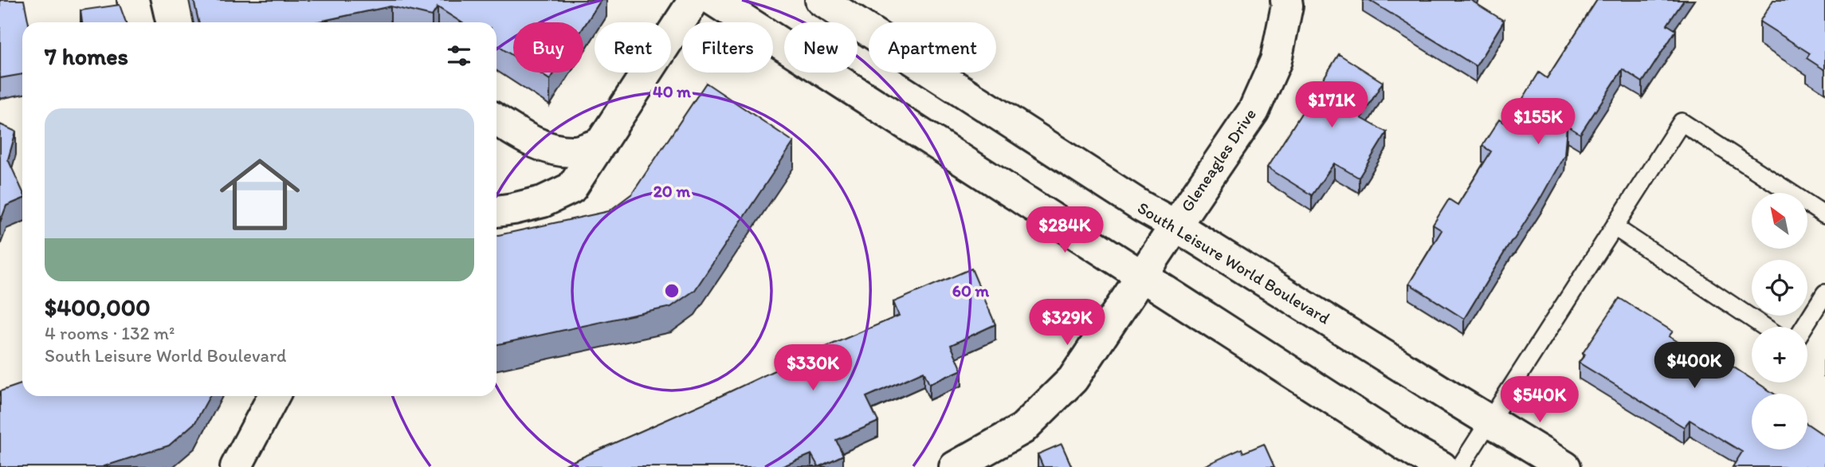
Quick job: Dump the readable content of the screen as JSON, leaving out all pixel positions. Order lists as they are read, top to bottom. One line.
{"streets":{"street":["Gleneagles Drive","South Leisure World Boulevard"]},"crossings":[["Gleneagles Drive","South Leisure World Boulevard"]],"north":"top left","page":{"chip":["Buy","Rent","Filters","New","Apartment"],"heading":"7 homes","price":["$171K","$155K","$284K","$329K","$400K","$330K","$540K"],"list":[{"name":"$400,000","note":"4 rooms · 132 m² · South Leisure World Boulevard"}],"map_buttons":["+","−"]},"rings":["40 m","20 m","60 m"]}
